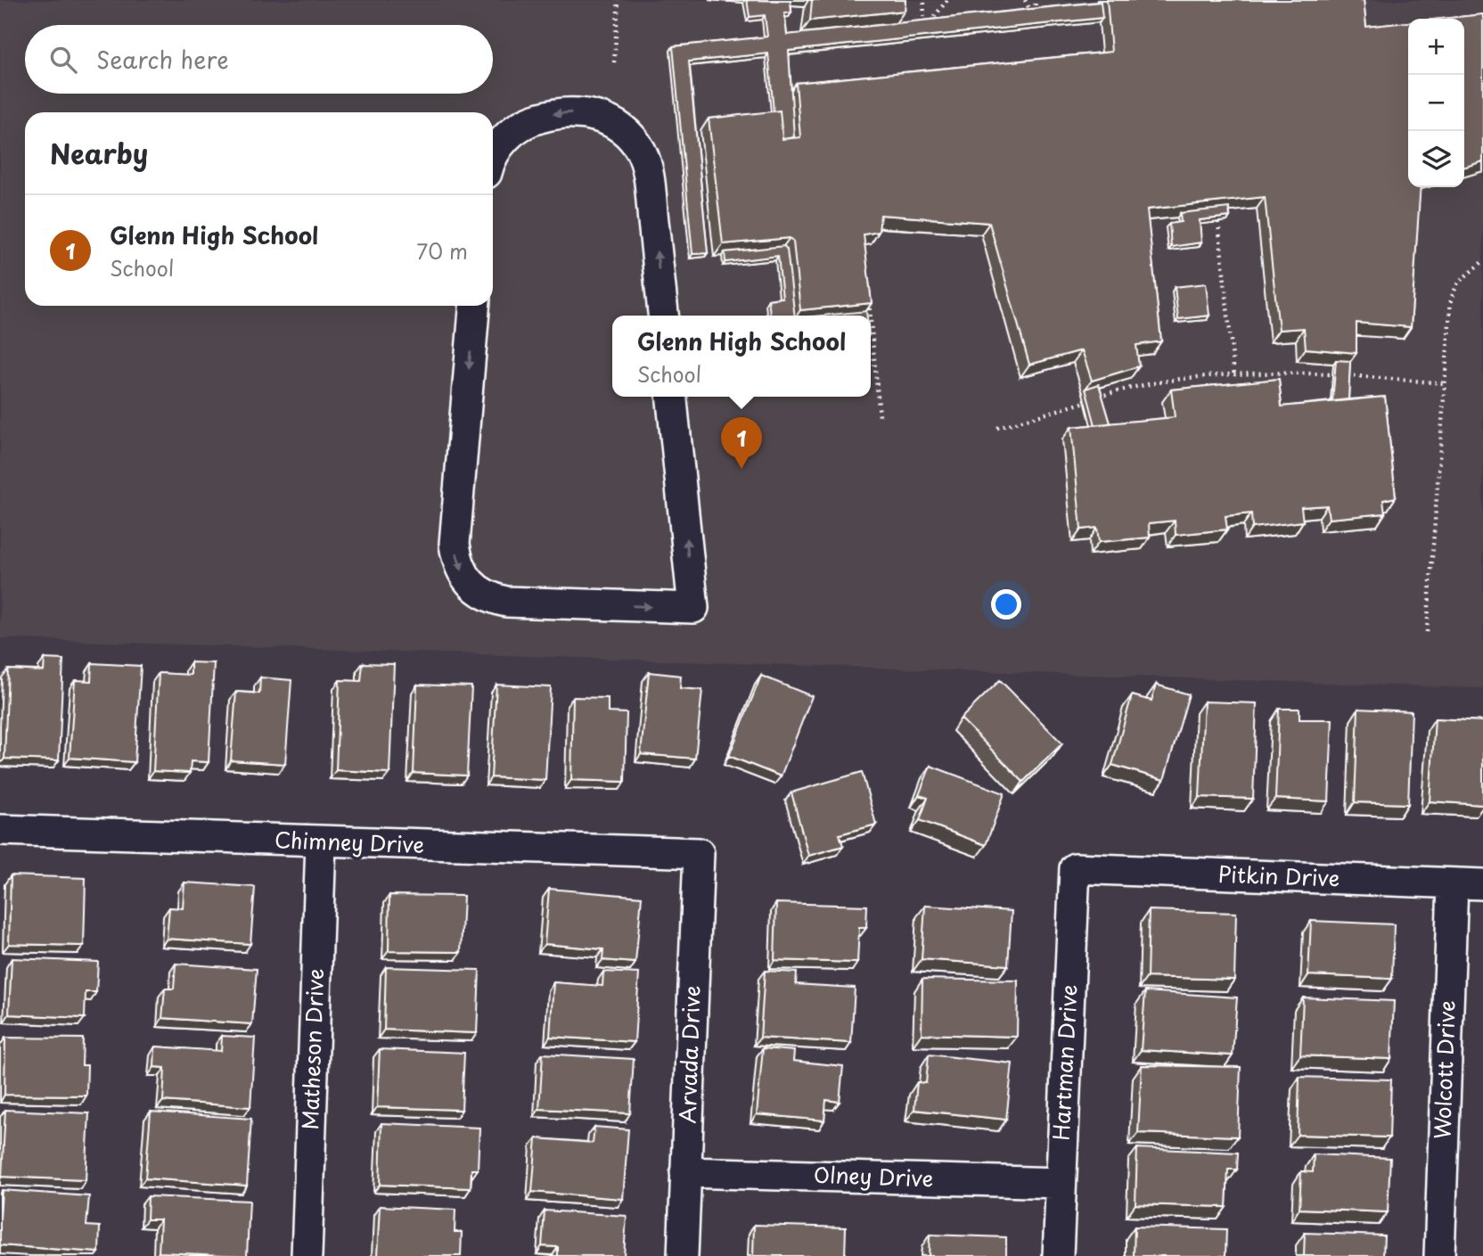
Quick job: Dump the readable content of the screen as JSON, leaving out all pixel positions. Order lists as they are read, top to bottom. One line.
{"streets":{"street":["Chimney Drive","Pitkin Drive","Matheson Drive","Arvada Drive","Hartman Drive","Wolcott Drive","Olney Drive"]},"crossings":[["Chimney Drive","Matheson Drive"],["Chimney Drive","Arvada Drive"],["Pitkin Drive","Hartman Drive"],["Pitkin Drive","Wolcott Drive"],["Arvada Drive","Olney Drive"],["Hartman Drive","Olney Drive"]],"page":{"map_buttons":["+","−"],"search":"Search here","heading":"Nearby","list":[{"mark":"1","name":"Glenn High School","note":"School","value":"70 m"}],"popup":["Glenn High School","School"],"pins":"1"}}
